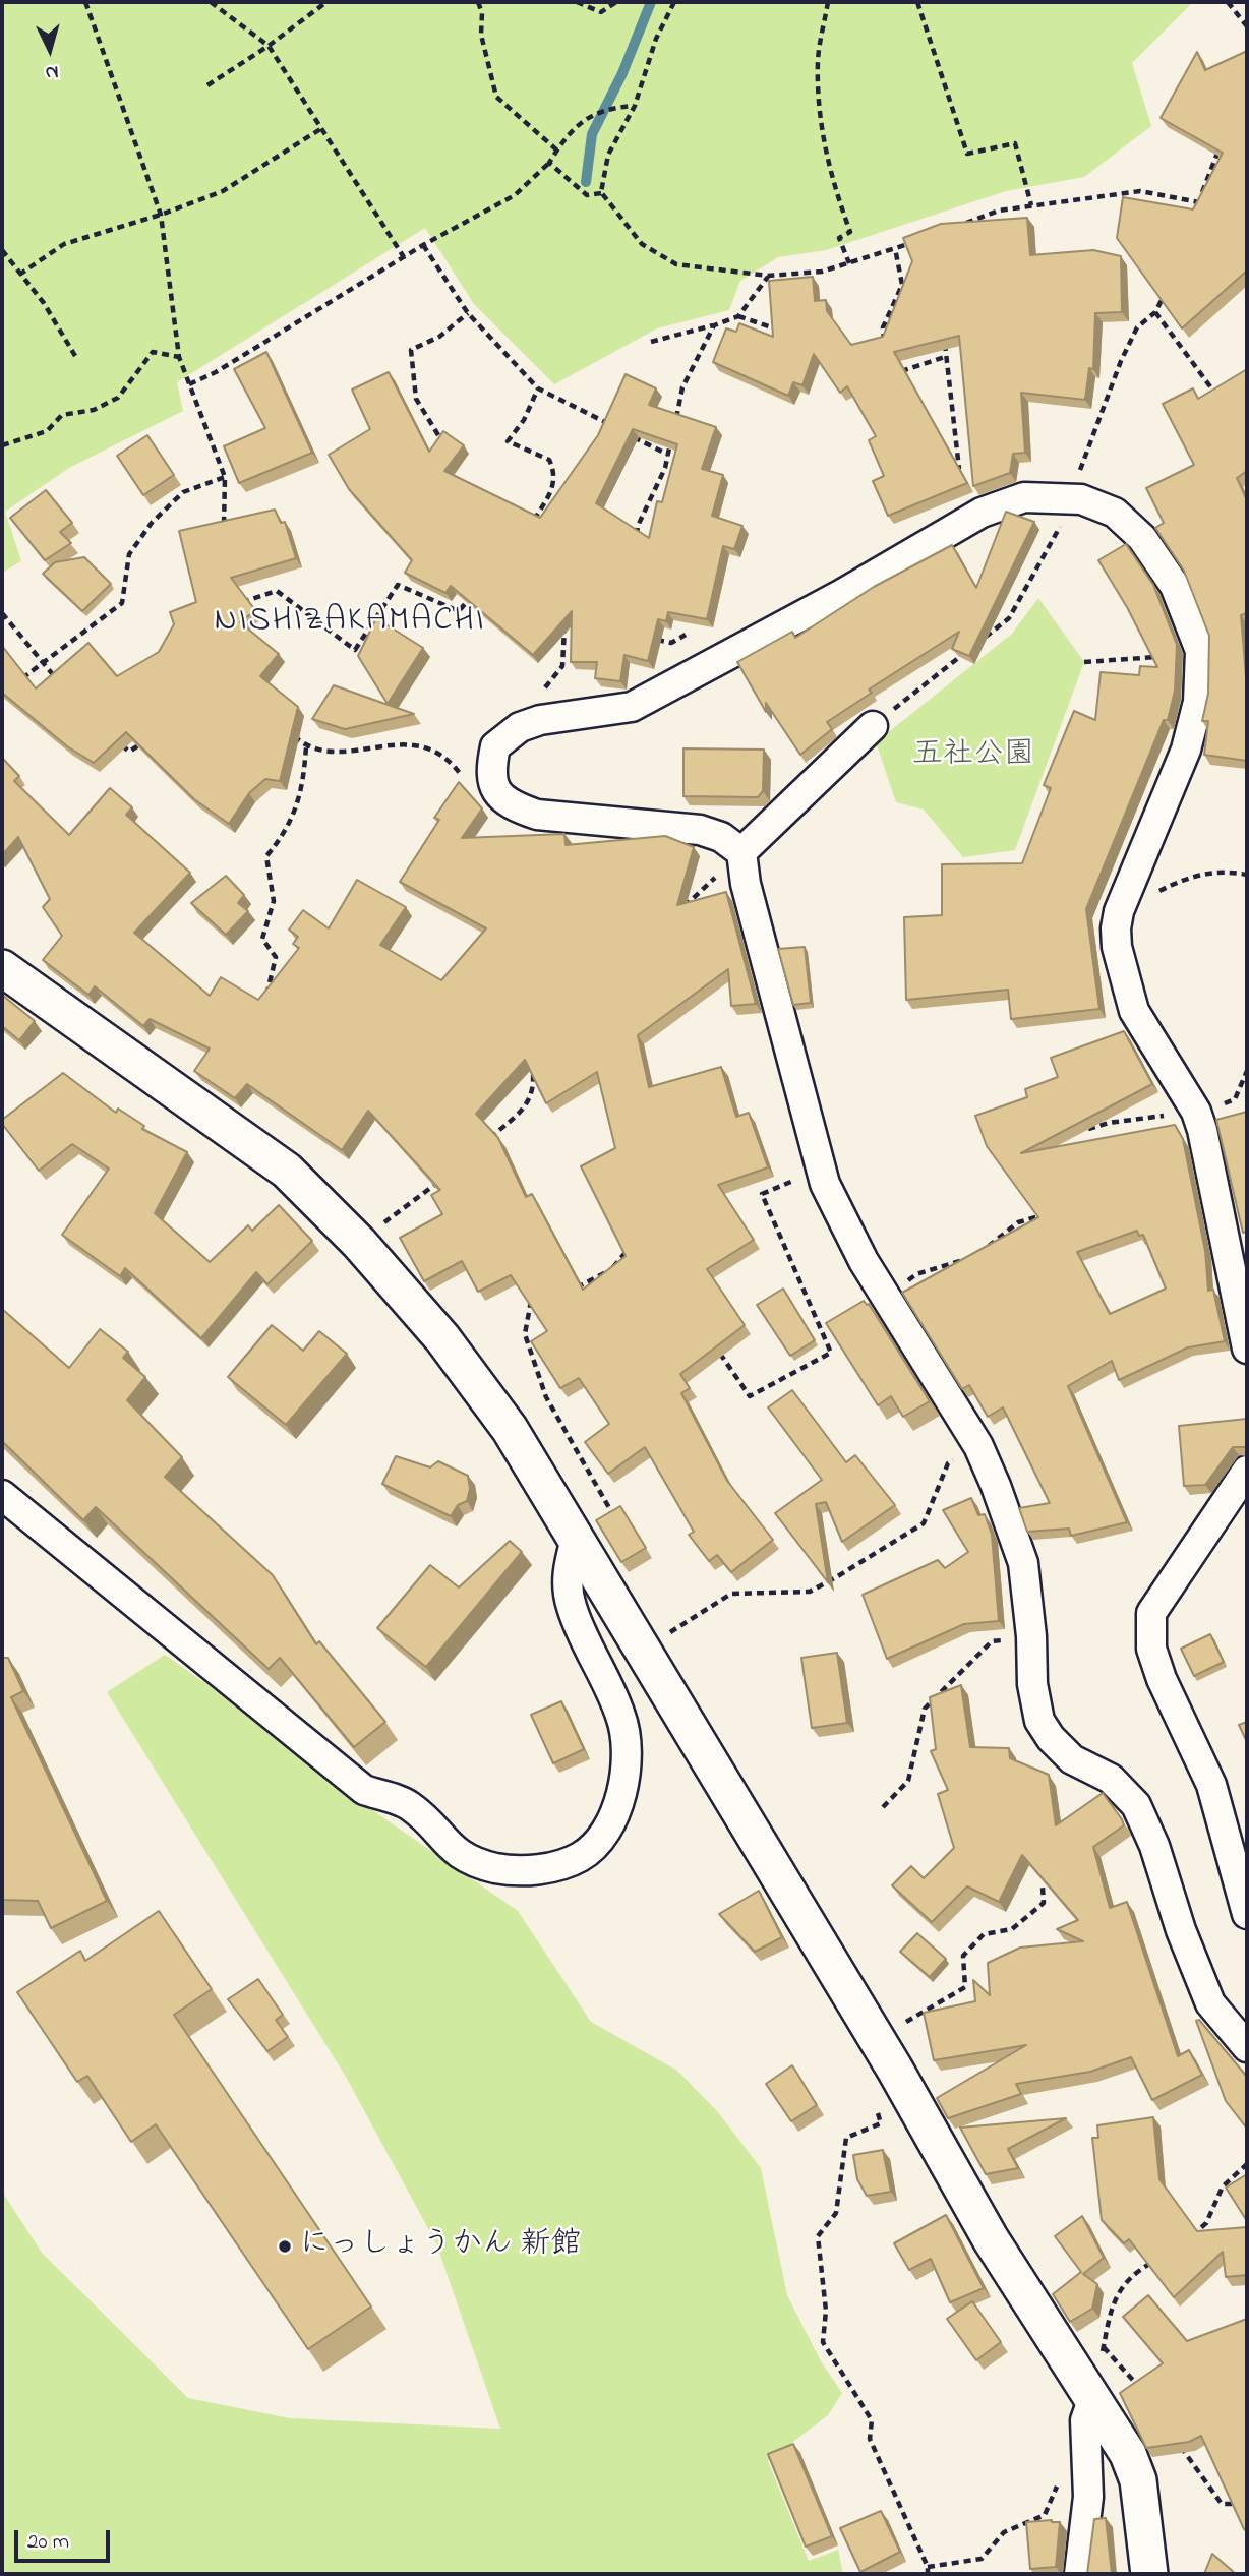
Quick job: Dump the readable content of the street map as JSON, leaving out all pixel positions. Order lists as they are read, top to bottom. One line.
{"districts":["NISHIZAKAMACHI"],"parks":["五社公園"],"places":["にっしょうかん 新館"],"scale_bar":"20 m","north":"bottom"}
